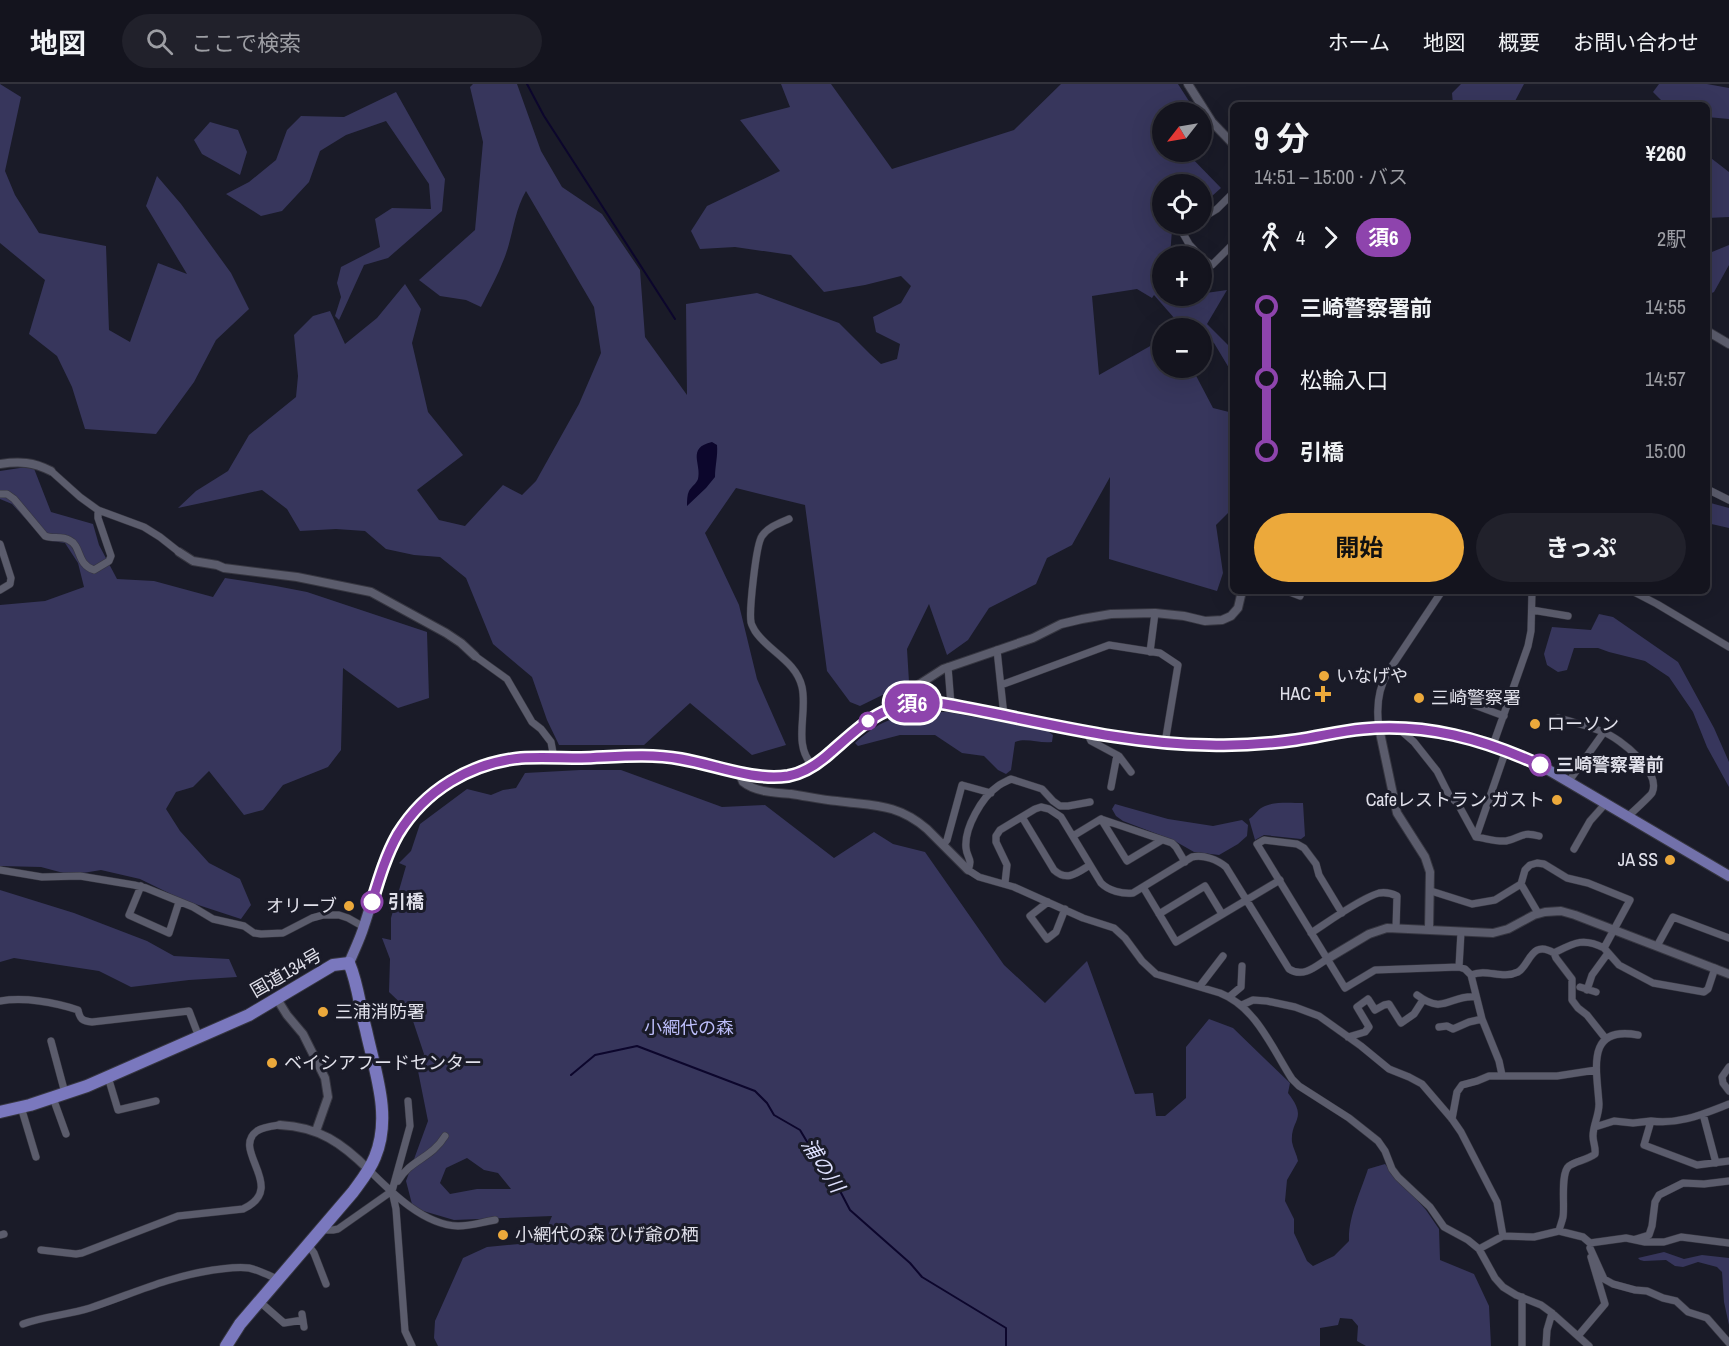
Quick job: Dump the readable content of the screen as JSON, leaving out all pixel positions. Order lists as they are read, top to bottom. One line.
{"streets":{"highway":["国道134号"]},"water":["浦の川"],"parks":["小網代の森"],"places":{"other":["いなげや","三崎警察署","ローソン","三崎警察署前","Cafeレストラン ガスト","JA SS","引橋","オリーブ","三浦消防署","ベイシアフードセンター","小網代の森 ひげ爺の栖"],"health":["HAC"]},"lines":["bus line 須6"],"north":"bottom left","page":{"header":"地図","search":"ここで検索","nav":["ホーム","地図","概要","お問い合わせ"],"on_map":"須6","map_buttons":["+","−"],"heading":["9 分","14:51 – 15:00 · バス","¥260"],"legs":["4","須6","2駅"],"list":[{"name":"三崎警察署前","value":"14:55"},{"name":"松輪入口","value":"14:57"},{"name":"引橋","value":"15:00"}],"buttons":["開始","きっぷ"]}}
